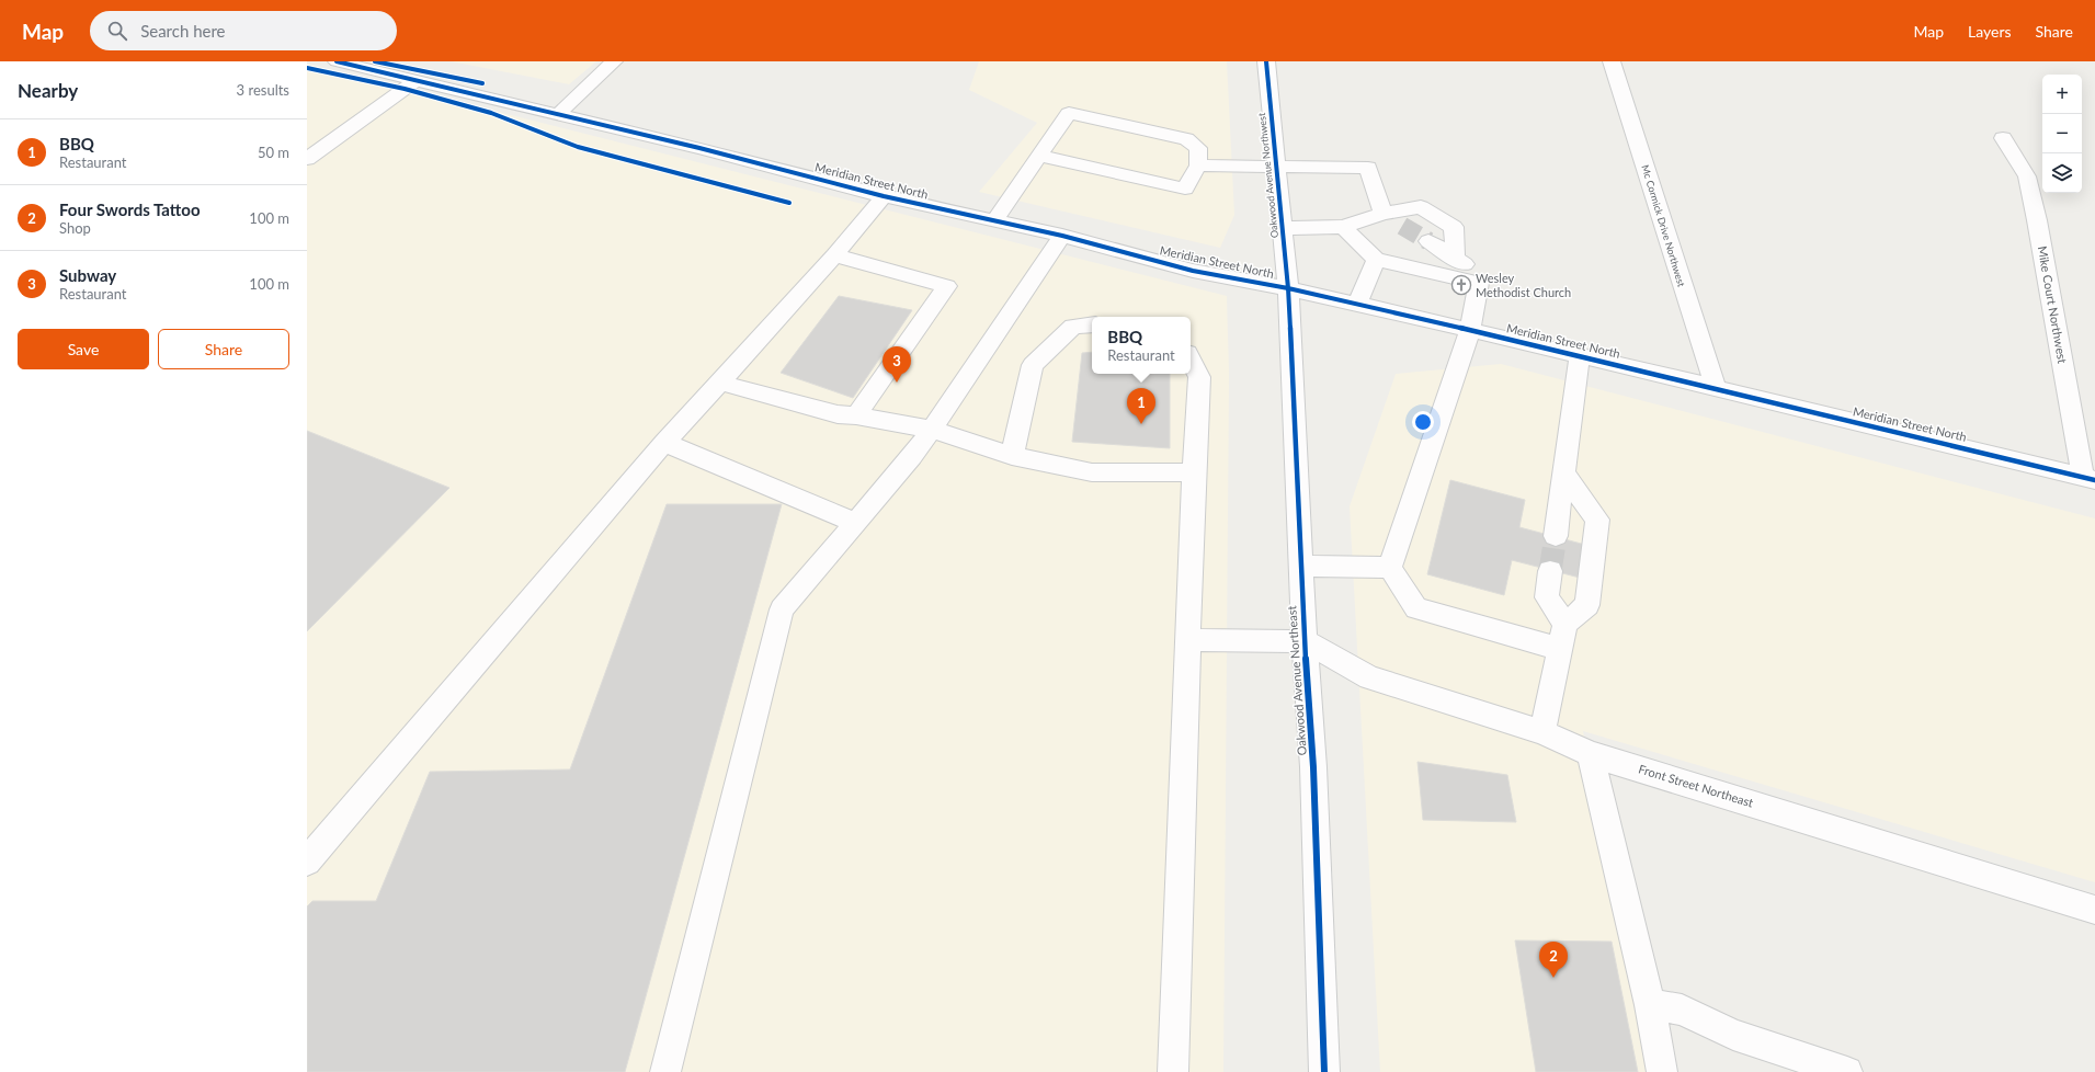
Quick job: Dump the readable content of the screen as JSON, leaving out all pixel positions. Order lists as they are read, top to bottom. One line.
{"streets":{"street":["Oakwood Avenue Northwest","Meridian Street North","Mc Cormick Drive Northwest","Mike Court Northwest","Oakwood Avenue Northeast","Front Street Northeast"]},"crossings":[["Oakwood Avenue Northwest","Meridian Street North"],["Oakwood Avenue Northwest","Oakwood Avenue Northeast"],["Meridian Street North","Mc Cormick Drive Northwest"],["Meridian Street North","Mike Court Northwest"],["Meridian Street North","Oakwood Avenue Northeast"],["Oakwood Avenue Northeast","Front Street Northeast"]],"places":{"church":["Wesley Methodist Church"]},"page":{"header":"Map","search":"Search here","nav":["Map","Layers","Share"],"heading":["Nearby","3 results"],"map_buttons":["+","−"],"list":[{"mark":"1","name":"BBQ","note":"Restaurant","value":"50 m"},{"mark":"2","name":"Four Swords Tattoo","note":"Shop","value":"100 m"},{"mark":"3","name":"Subway","note":"Restaurant","value":"100 m"}],"buttons":["Save","Share"],"popup":["BBQ","Restaurant"],"pins":["3","1","2"]}}
